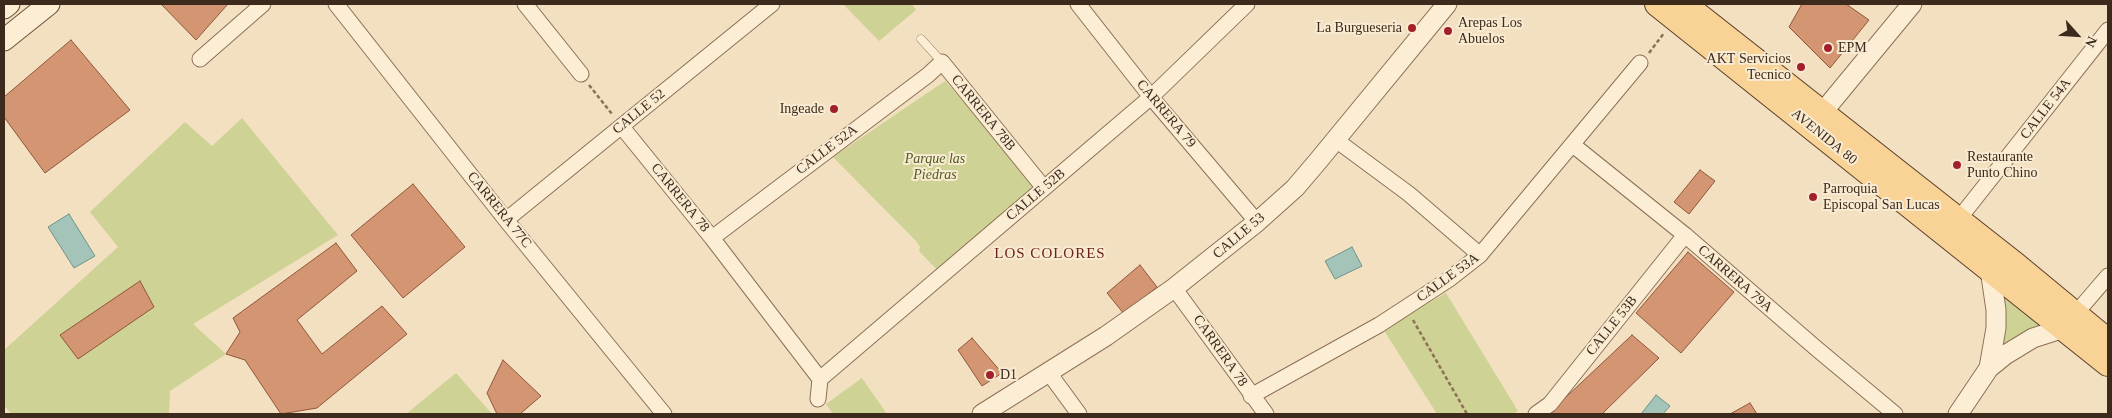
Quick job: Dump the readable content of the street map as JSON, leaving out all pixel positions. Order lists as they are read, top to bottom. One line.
{"streets":{"main road":["AVENIDA 80"],"street":["CALLE 54A","CALLE 52","CARRERA 78B","CARRERA 79","CALLE 52A","CALLE 52B","CARRERA 78","CARRERA 77C","CALLE 53","CALLE 53A","CARRERA 79A","CALLE 53B"]},"crossings":[["CALLE 54A","AVENIDA 80"],["CALLE 52","CARRERA 78"],["CALLE 52","CARRERA 77C"],["CARRERA 78B","CALLE 52A"],["CARRERA 78B","CALLE 52B"],["CARRERA 79","CALLE 52B"],["CARRERA 79","CALLE 53"],["CALLE 52A","CARRERA 78"],["CALLE 52B","CARRERA 78"],["CARRERA 78","CALLE 53"],["CARRERA 78","CALLE 53A"],["CALLE 53A","CARRERA 79A"],["CARRERA 79A","CALLE 53B"]],"districts":["LOS COLORES"],"parks":["Parque las Piedras"],"places":["La Burgueseria","Arepas Los Abuelos","EPM","AKT Servicios Tecnico","Ingeade","Restaurante Punto Chino","Parroquia Episcopal San Lucas","D1"],"north":"bottom right"}
